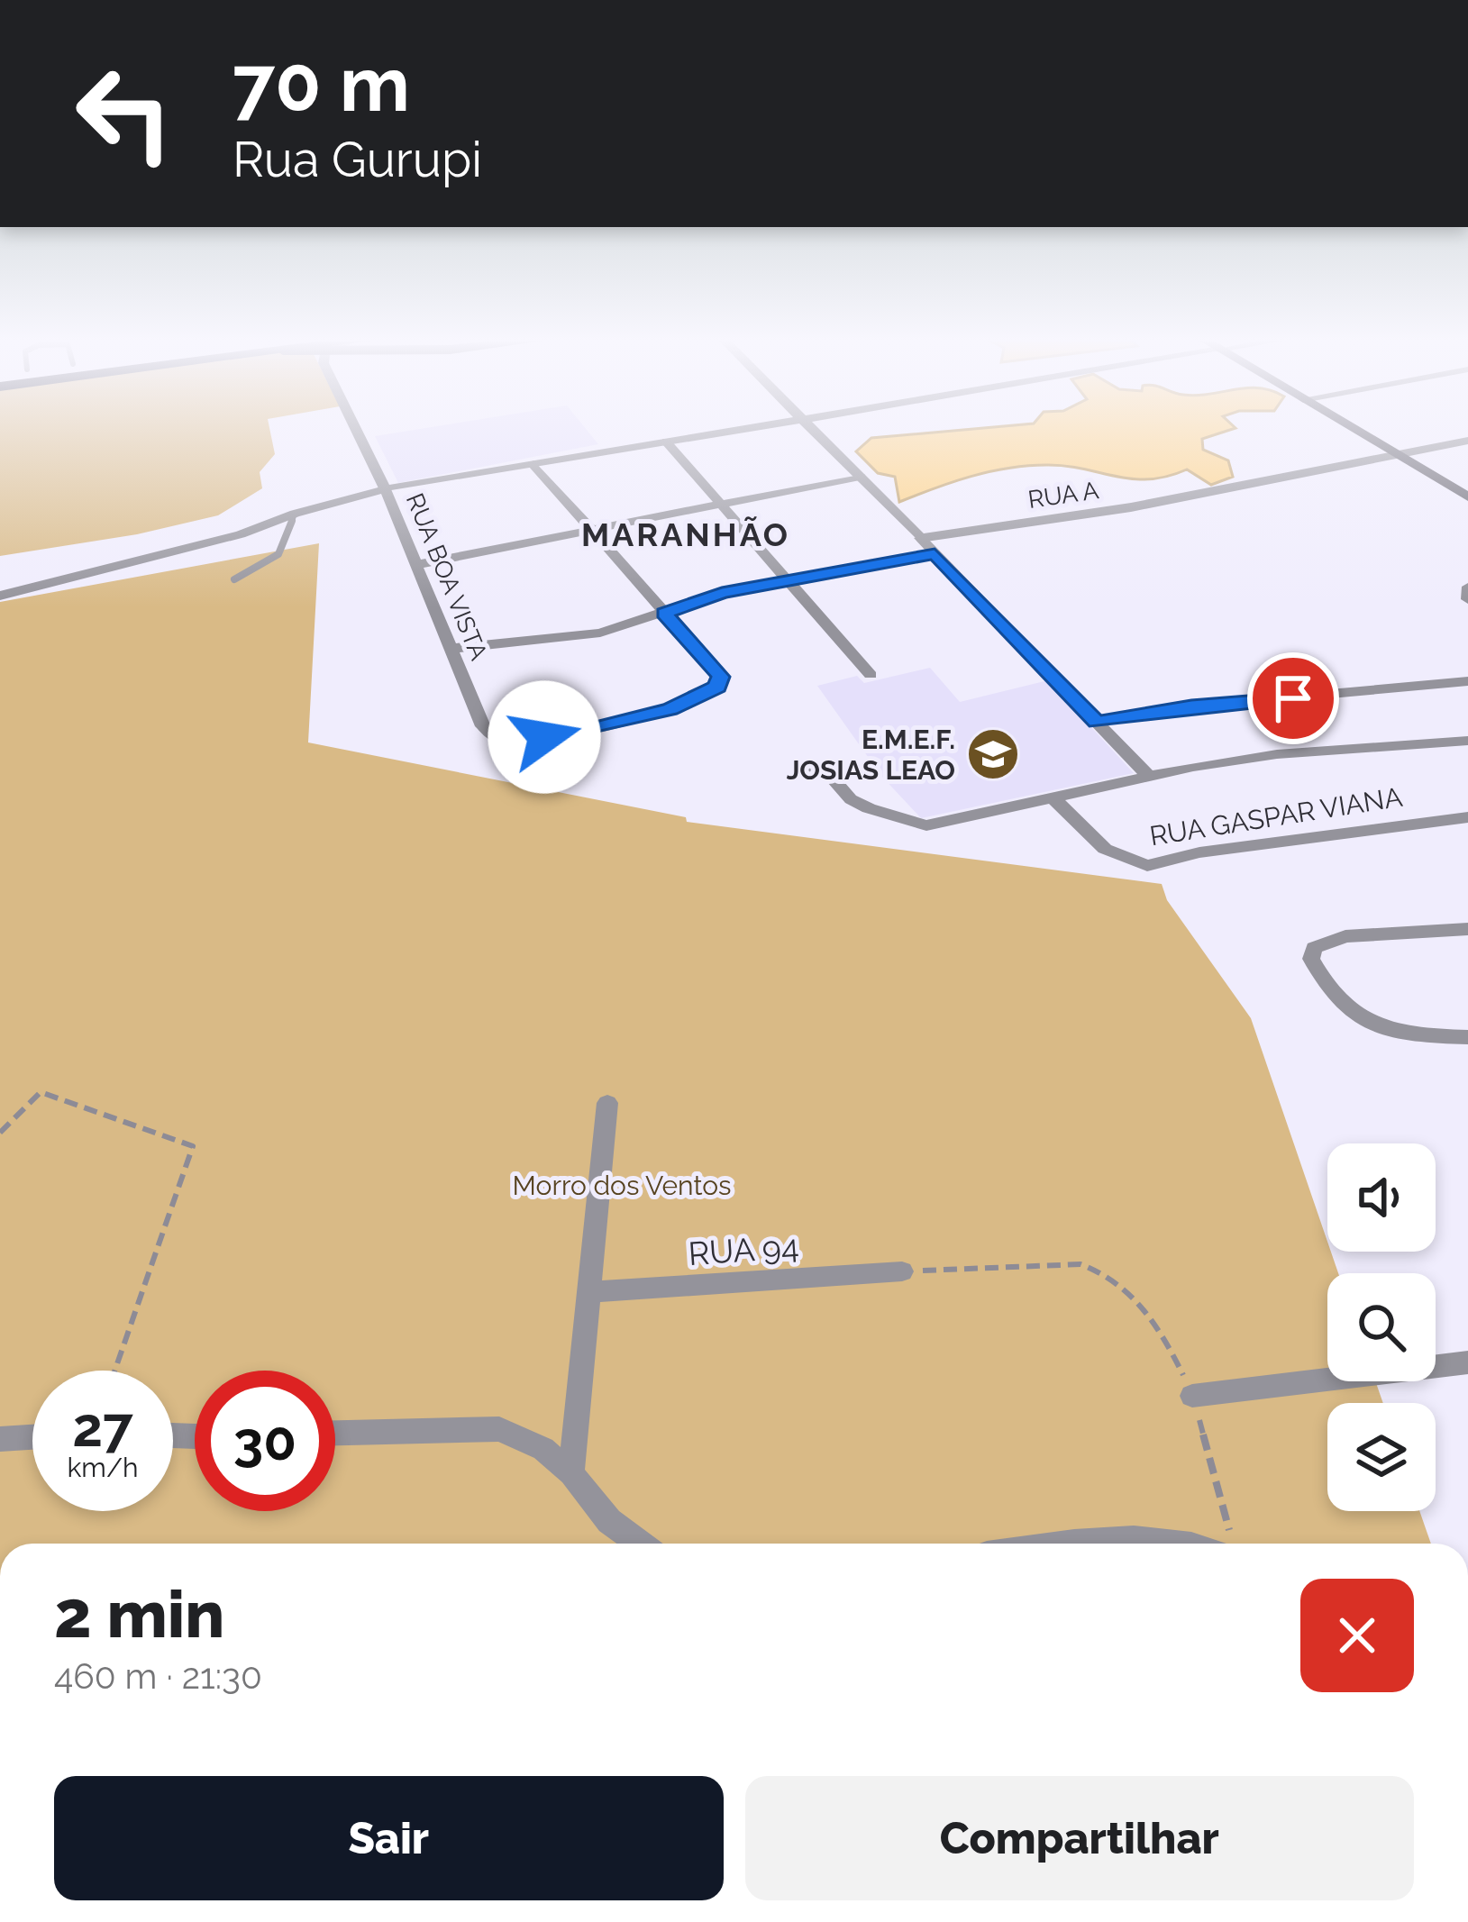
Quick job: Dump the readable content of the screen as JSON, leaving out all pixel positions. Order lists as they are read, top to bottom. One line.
{"streets":{"street":["RUA A","RUA BOA VISTA","RUA GASPAR VIANA","RUA 94"]},"districts":["MARANHÃO"],"parks":["Morro dos Ventos"],"places":{"school or university":["E.M.E.F. JOSIAS LEAO"]},"page":{"turn":["70 m","Rua Gurupi"],"speed":"27 km/h","limit":"30","heading":["2 min","460 m · 21:30"],"buttons":["Sair","Compartilhar"]}}
